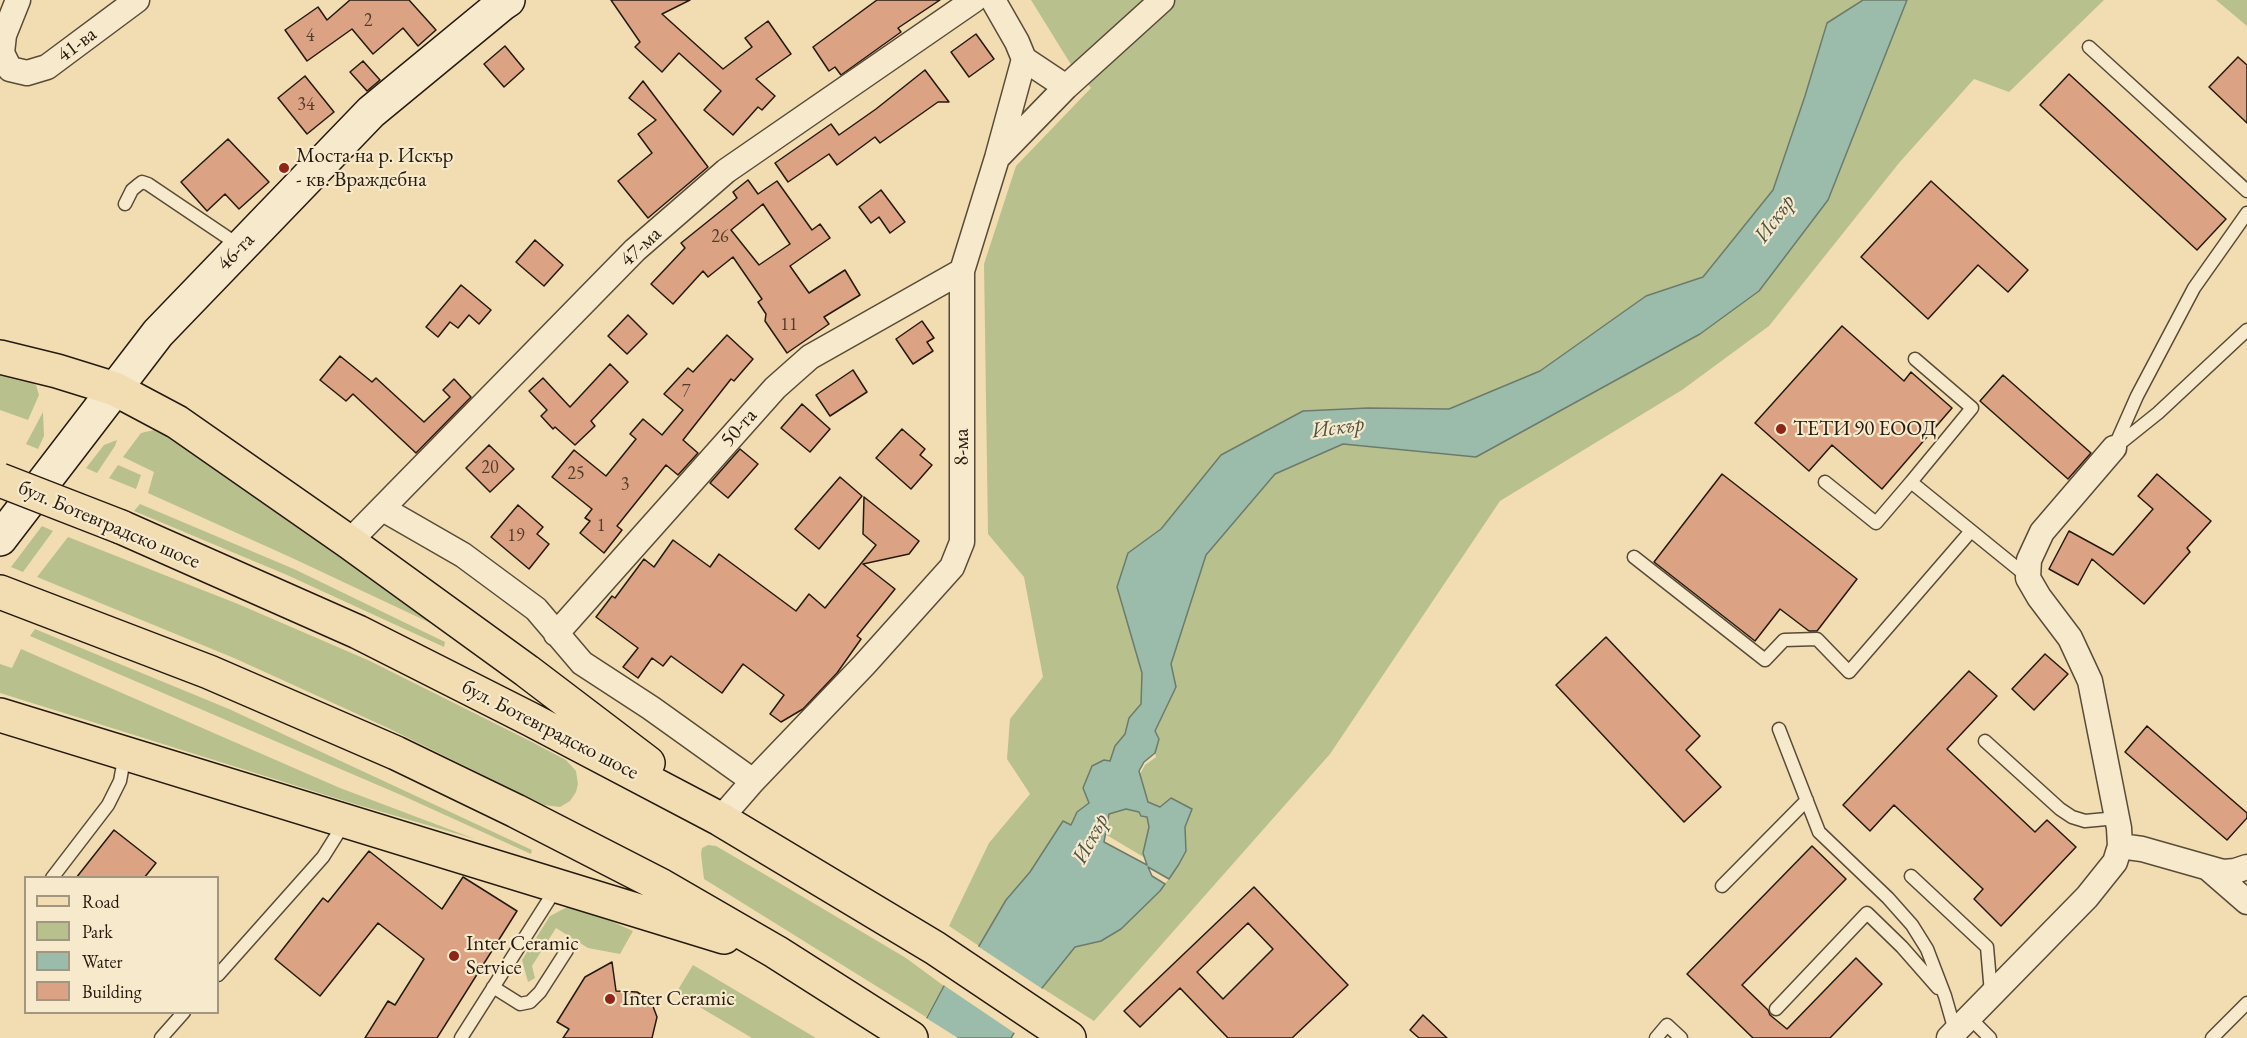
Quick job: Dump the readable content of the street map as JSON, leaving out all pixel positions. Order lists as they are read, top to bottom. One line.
{"streets":{"main road":["бул. Ботевградско шосе"],"street":["41-ва","47-ма","46-та","50-та","8-ма"]},"crossings":[["50-та","8-ма"],["8-ма","бул. Ботевградско шосе"]],"water":["Искър"],"places":["Моста на р. Искър - кв. Враждебна","ТЕТИ 90 ЕООД","Inter Ceramic Service","Inter Ceramic"],"house_numbers":["2","4","34","26","11","7","20","25","3","1","19"],"legend":["Road","Park","Water","Building"]}
